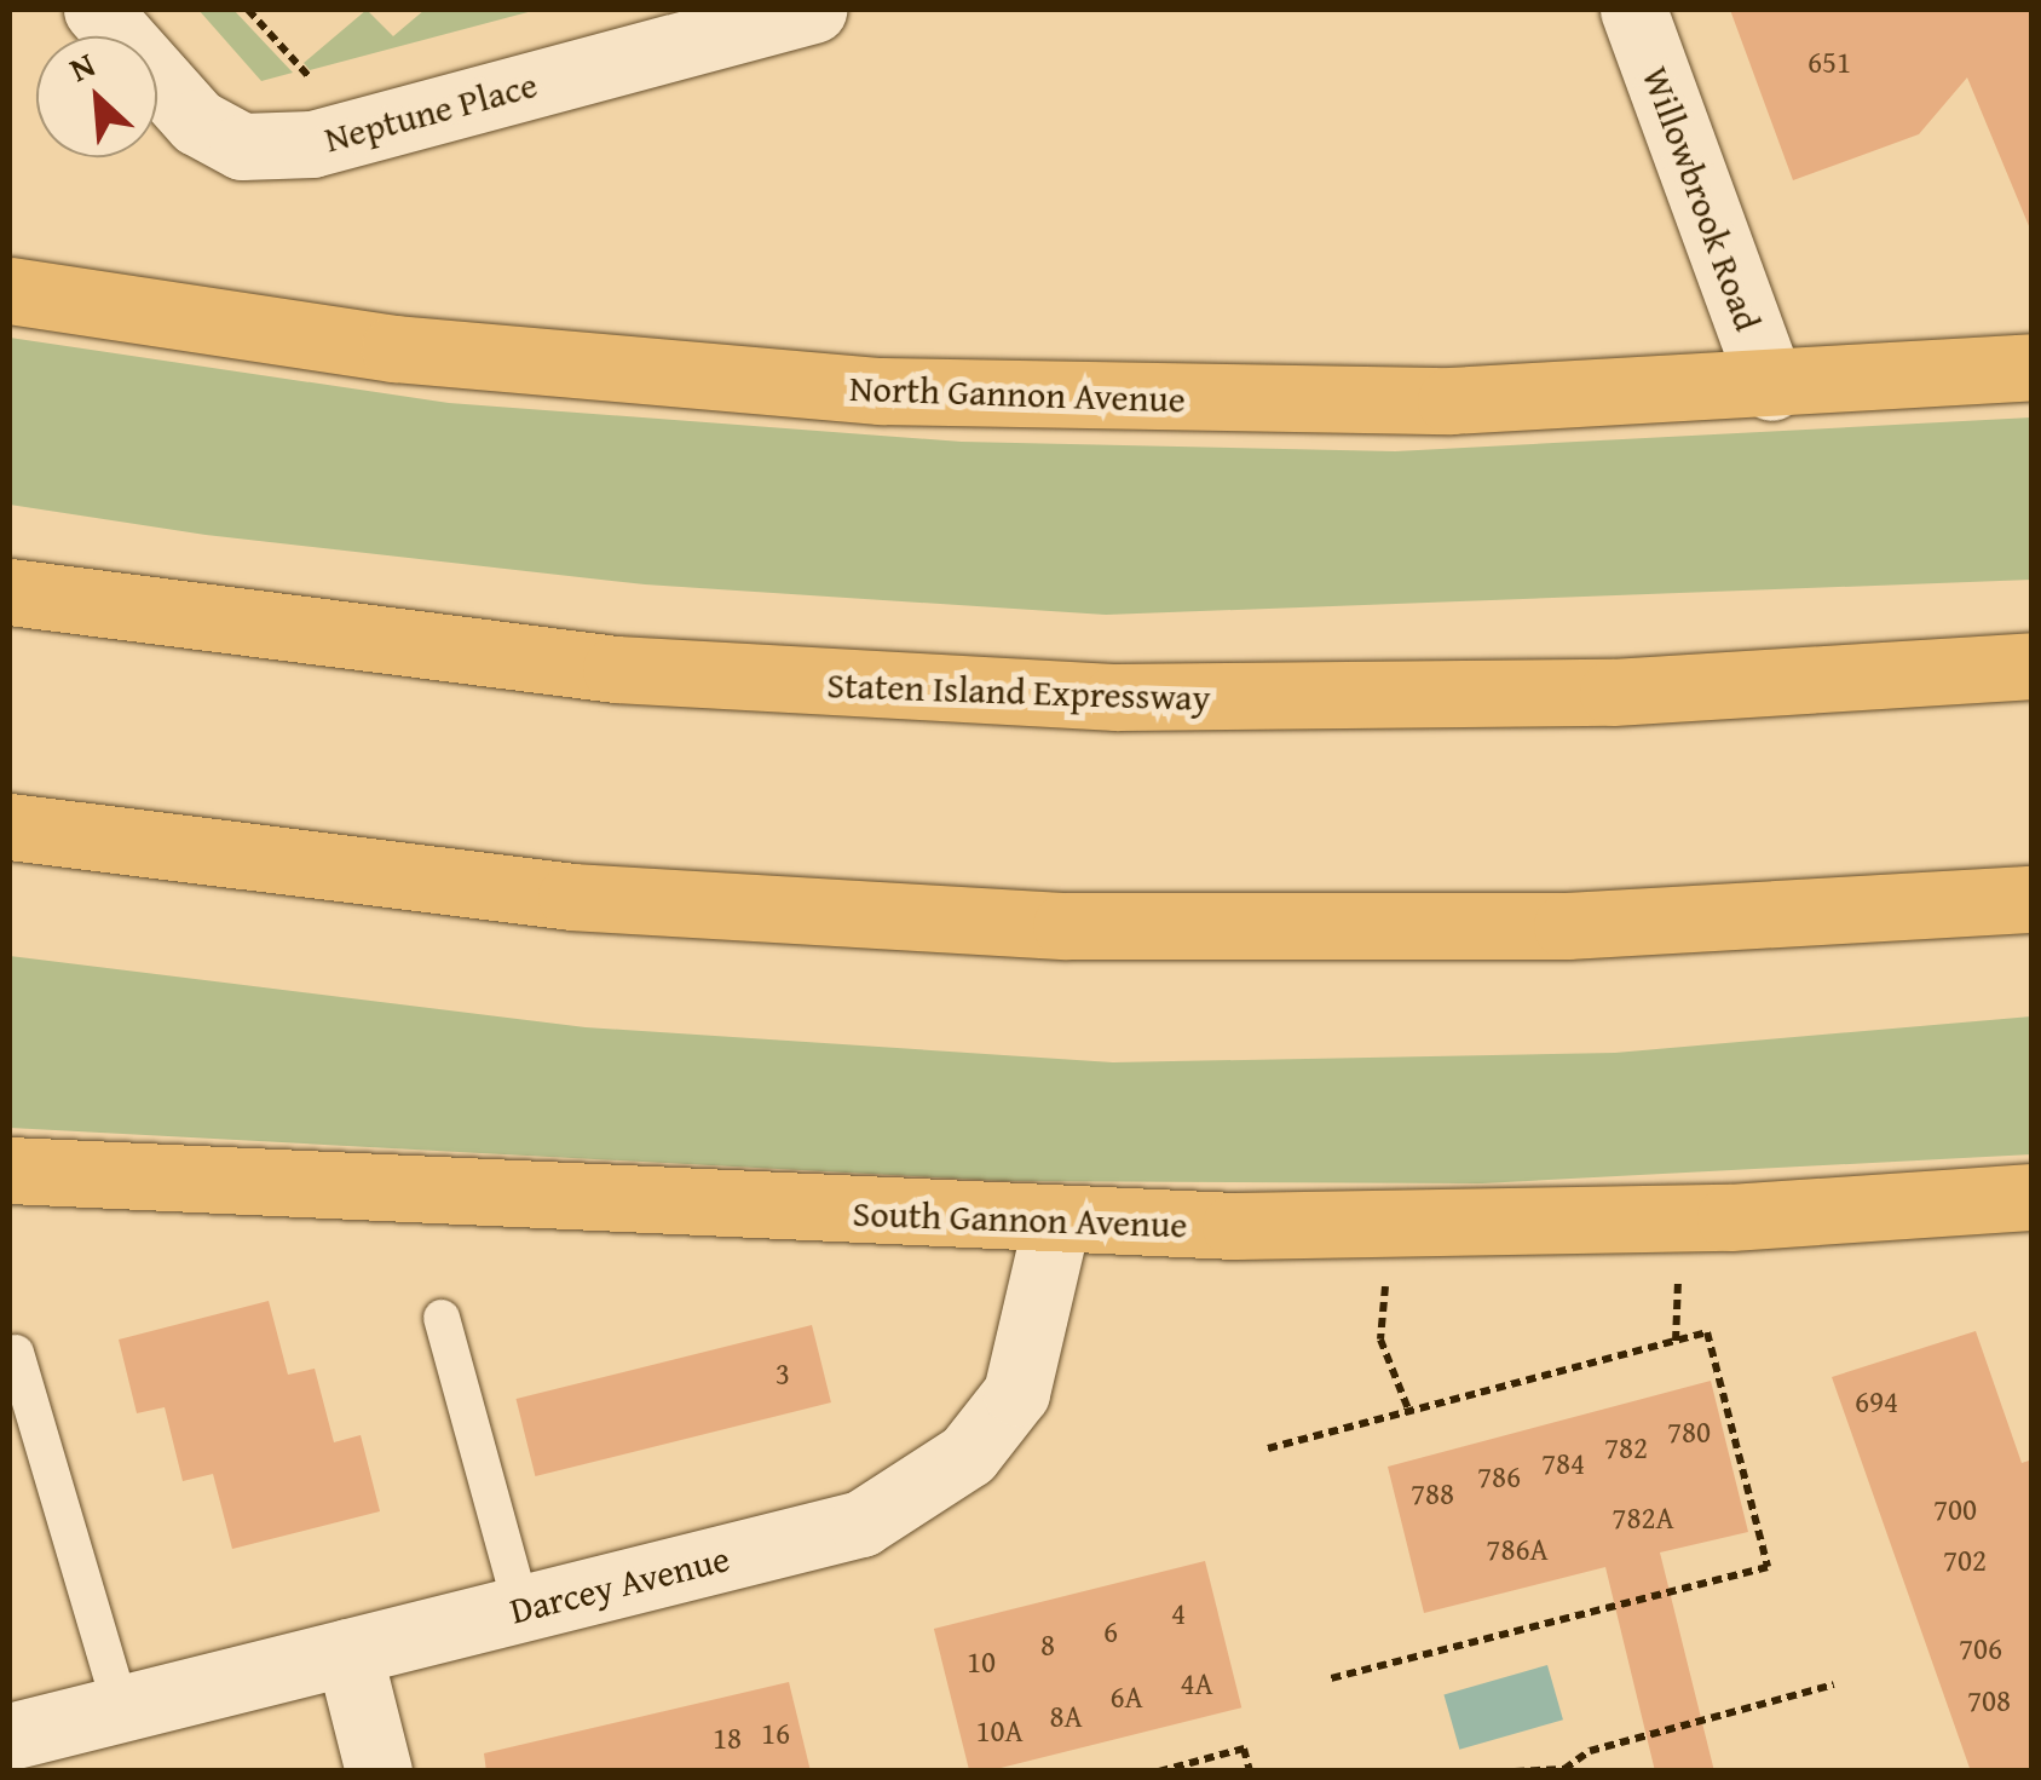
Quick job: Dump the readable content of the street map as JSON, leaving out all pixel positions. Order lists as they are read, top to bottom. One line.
{"streets":{"main road":["North Gannon Avenue","Staten Island Expressway","South Gannon Avenue"],"street":["Neptune Place","Willowbrook Road","Darcey Avenue"]},"crossings":[["Willowbrook Road","North Gannon Avenue"],["South Gannon Avenue","Darcey Avenue"]],"house_numbers":["651","3","694","780","782","784","786","788","700","782A","786A","702","4","6","8","706","10","4A","6A","708","8A","10A","16","18"],"north":"top left"}
